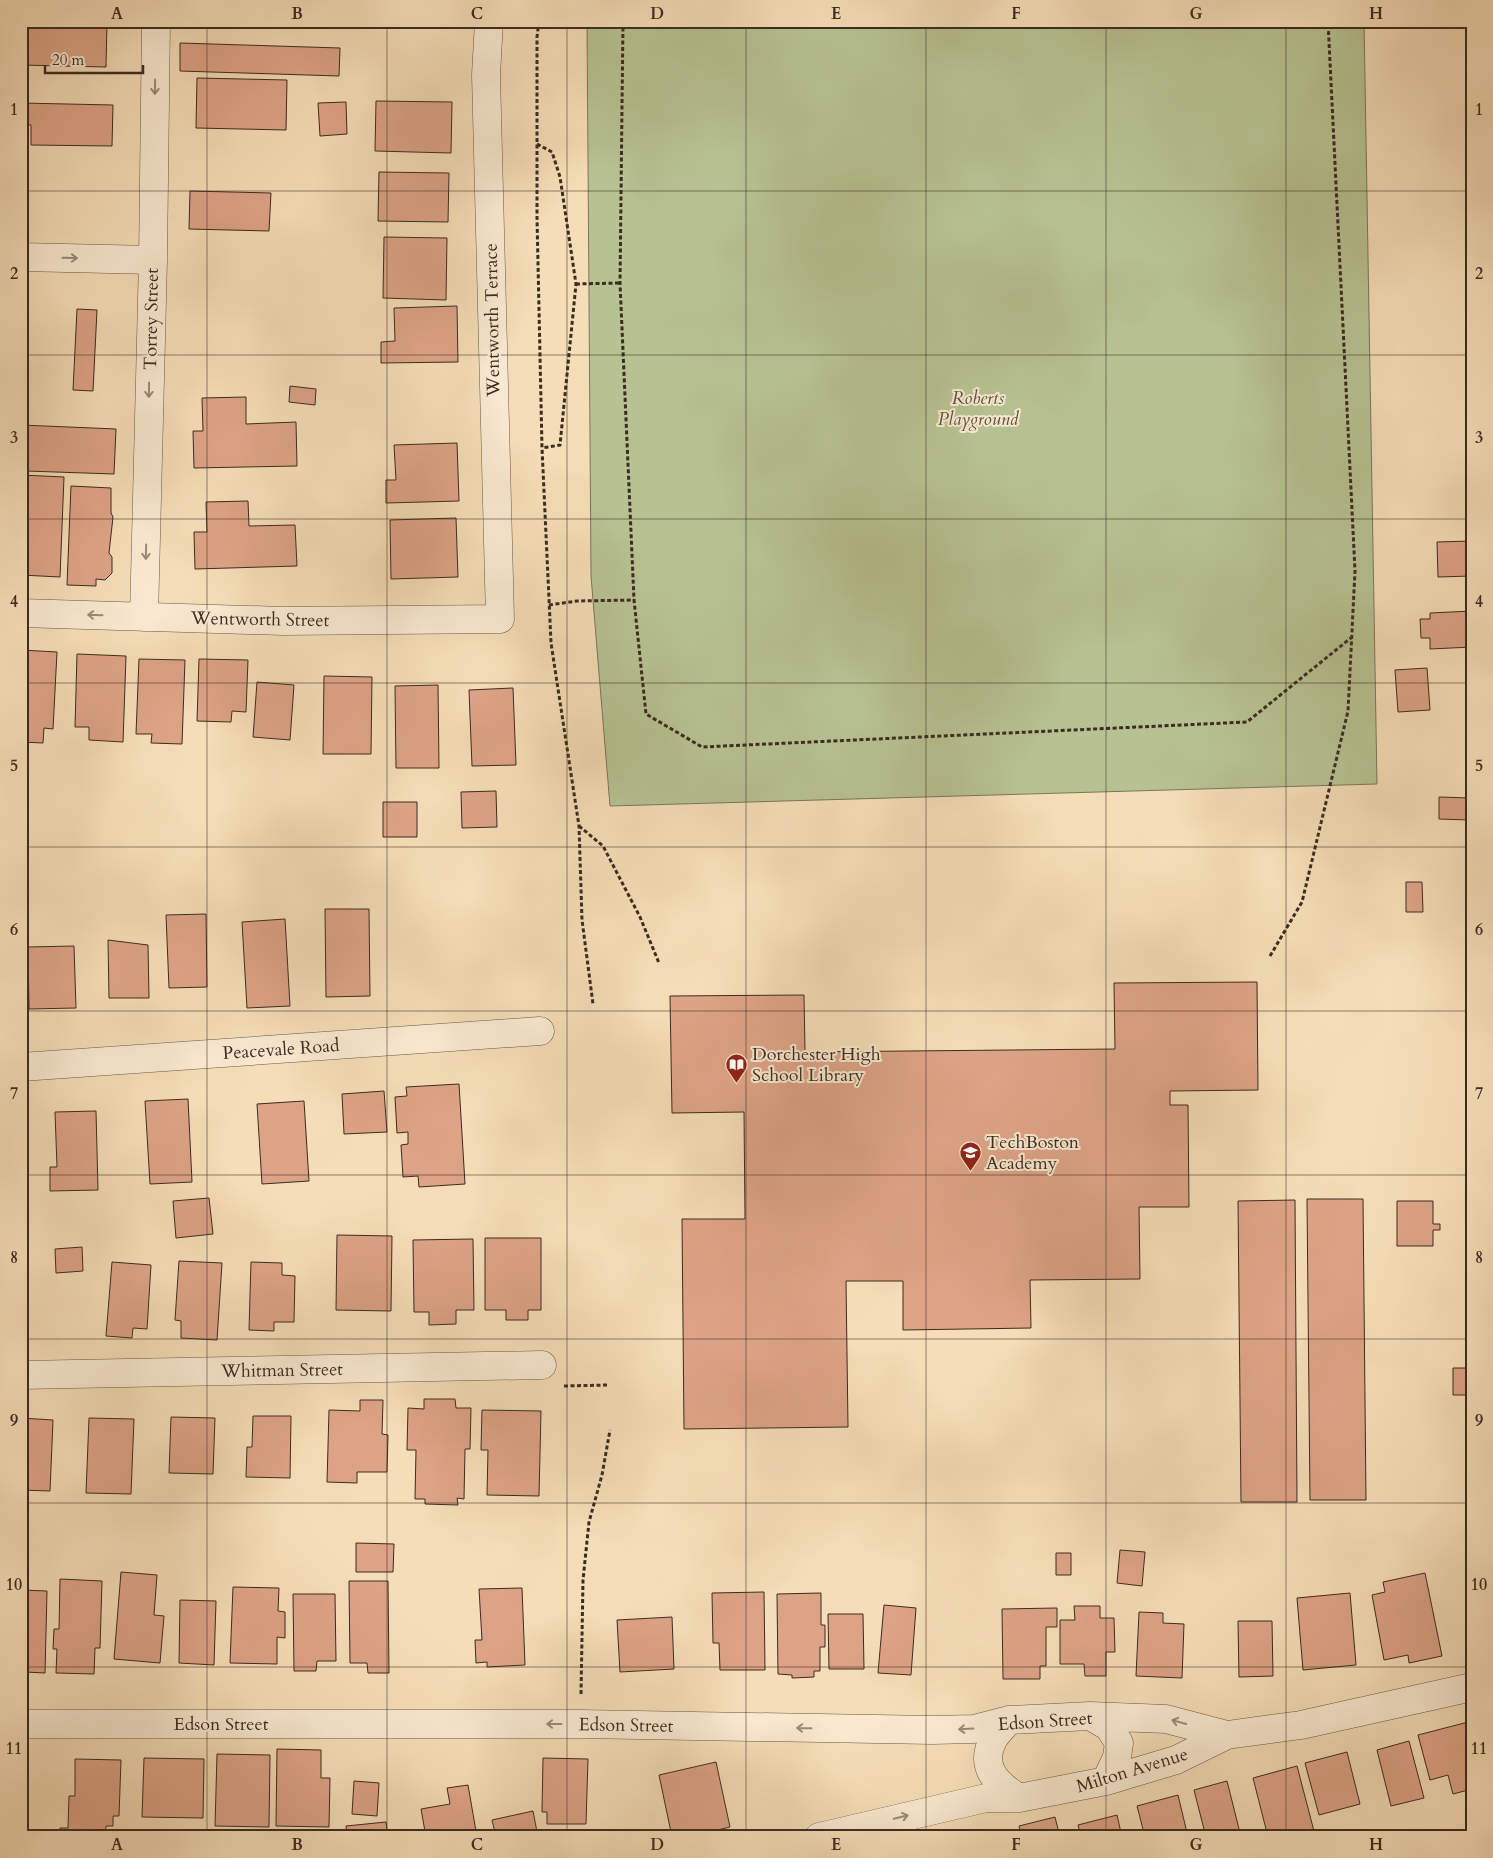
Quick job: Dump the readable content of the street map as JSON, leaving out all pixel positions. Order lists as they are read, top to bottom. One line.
{"streets":{"street":["Torrey Street","Wentworth Terrace","Wentworth Street","Peacevale Road","Whitman Street","Edson Street","Milton Avenue"]},"crossings":[["Torrey Street","Wentworth Street"],["Wentworth Terrace","Wentworth Street"],["Edson Street","Milton Avenue"]],"one_way":["Torrey Street","Edson Street"],"parks":["Roberts Playground"],"places":{"library":["Dorchester High School Library"],"school or university":["TechBoston Academy"]},"scale_bar":"20 m","grid":{"columns":["A","B","C","D","E","F","G","H"],"rows":["1","2","3","4","5","6","7","8","9","10","11"]}}
